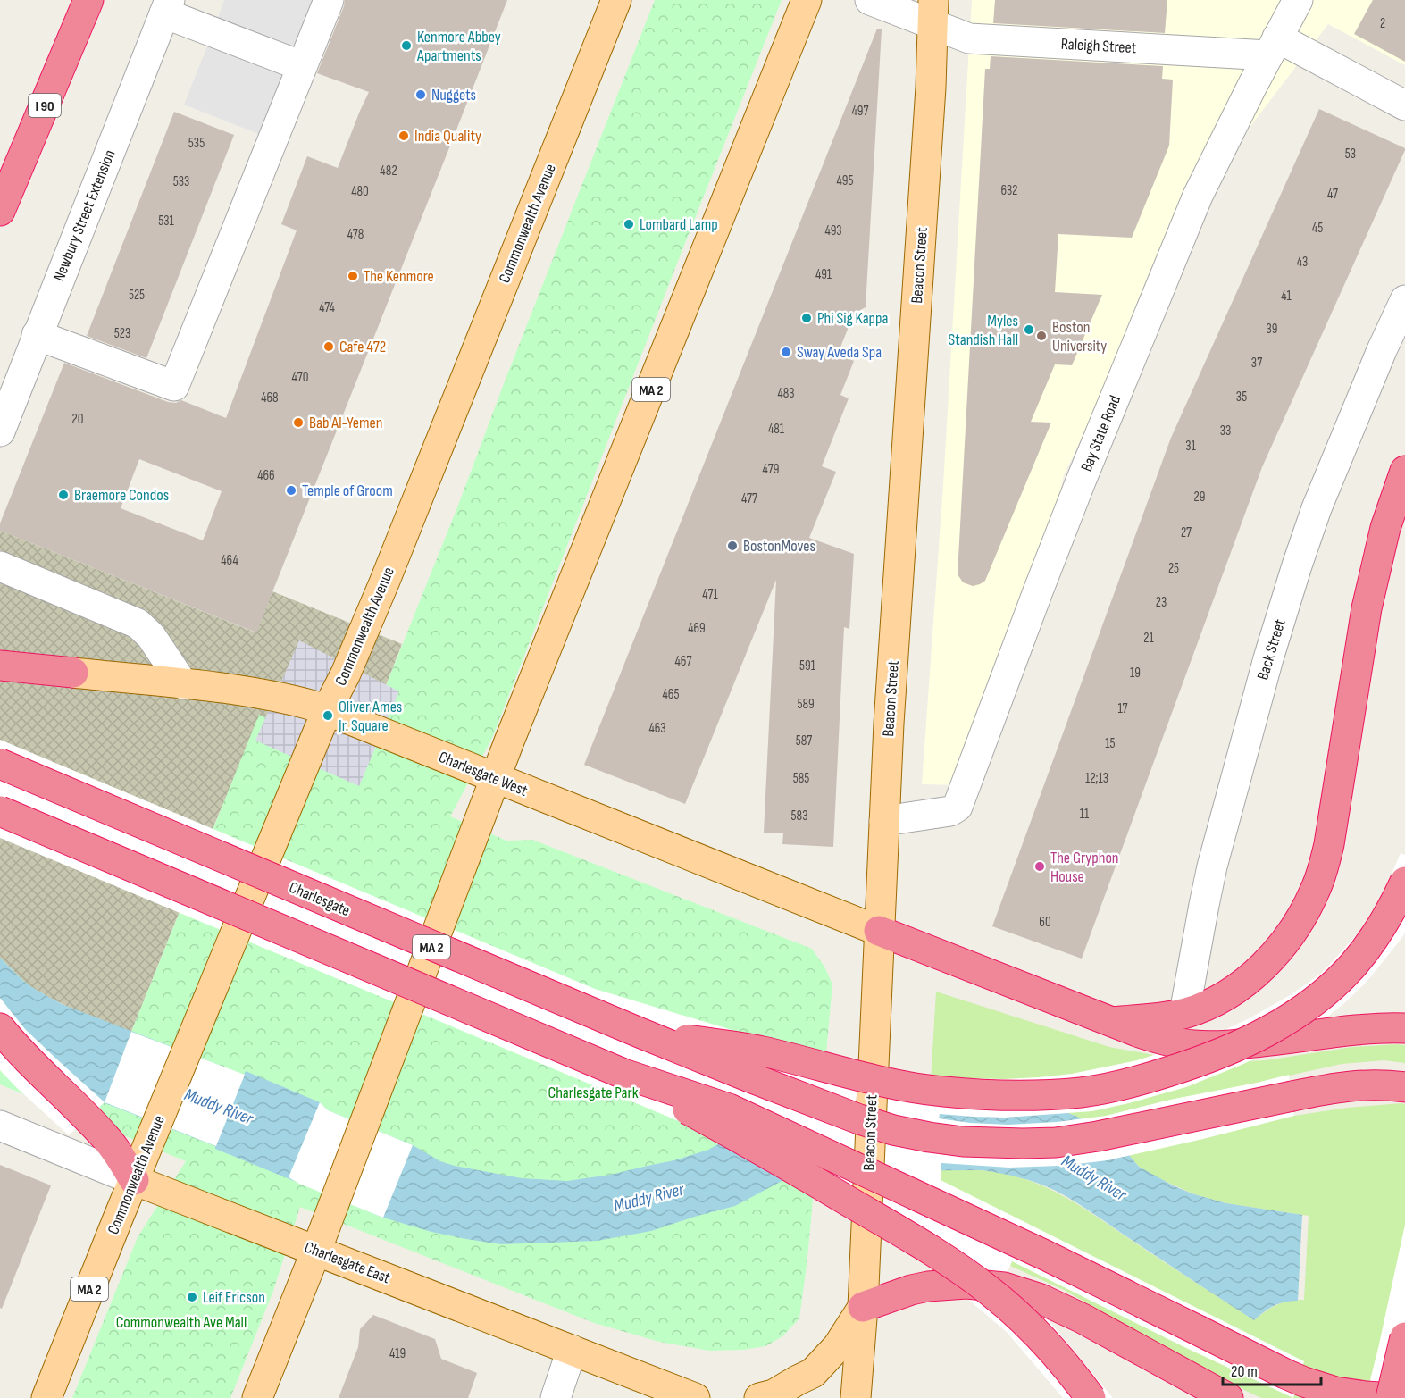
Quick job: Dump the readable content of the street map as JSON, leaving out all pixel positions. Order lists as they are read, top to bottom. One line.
{"streets":{"highway":["I 90","Charlesgate"],"main road":["Commonwealth Avenue","Beacon Street","MA 2","Charlesgate West","Charlesgate East"],"street":["Raleigh Street","Newbury Street Extension","Bay State Road","Back Street"]},"crossings":[["Raleigh Street","Beacon Street"],["Raleigh Street","Bay State Road"],["Commonwealth Avenue","Charlesgate West"],["Commonwealth Avenue","Charlesgate East"],["Beacon Street","Bay State Road"],["Beacon Street","Charlesgate West"],["MA 2","Charlesgate West"],["MA 2","Charlesgate East"]],"water":["Muddy River"],"parks":["Charlesgate Park","Commonwealth Ave Mall"],"places":["Kenmore Abbey Apartments","Nuggets","India Quality","Lombard Lamp","The Kenmore","Phi Sig Kappa","Myles Standish Hall","Boston University","Cafe 472","Sway Aveda Spa","Bab Al-Yemen","Temple of Groom","Braemore Condos","BostonMoves","Oliver Ames Jr. Square","The Gryphon House","Leif Ericson"],"house_numbers":["2","497","535","53","482","495","533","632","480","47","531","45","493","478","43","491","525","41","474","39","523","37","470","483","35","468","20","481","33","31","479","466","29","477","27","464","25","471","23","469","21","467","591","19","465","589","17","463","587","15","585","12;13","11","583","60","419"],"scale_bar":"20 m"}
